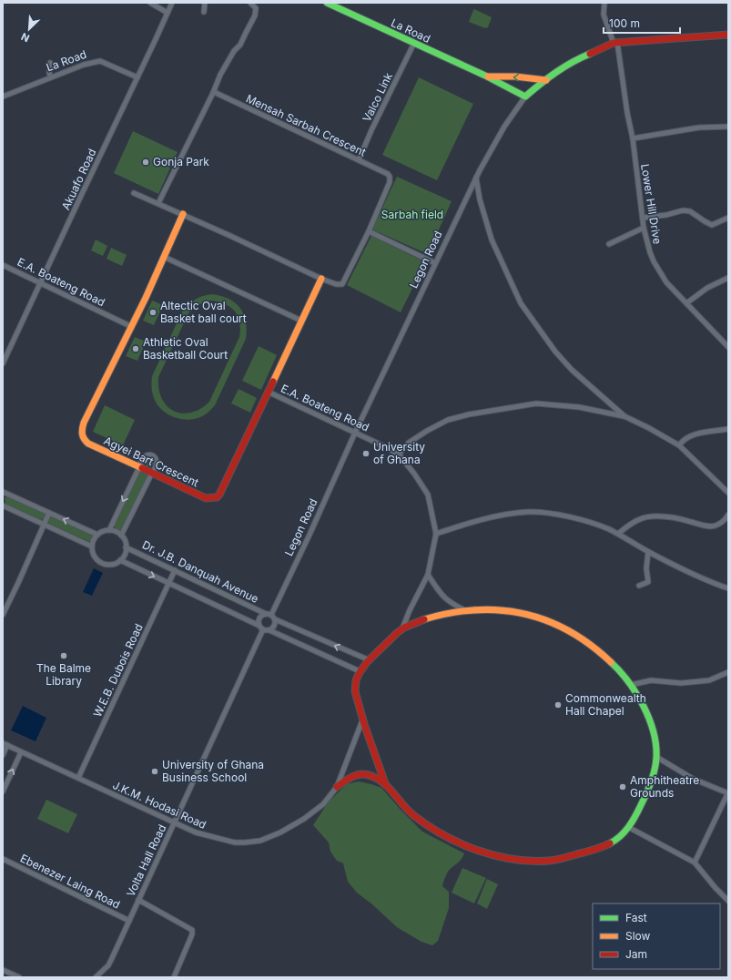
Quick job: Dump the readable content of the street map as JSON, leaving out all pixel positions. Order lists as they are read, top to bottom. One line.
{"streets":{"street":["La Road","Valco Link","Mensah Sarbah Crescent","Akuafo Road","Lower Hill Drive","Legon Road","E.A. Boateng Road","Agyei Bart Crescent","Dr. J.B. Danquah Avenue","W.E.B. Dubois Road","J.K.M. Hodasi Road","Volta Hall Road","Ebenezer Laing Road"]},"crossings":[["La Road","Valco Link"],["La Road","Akuafo Road"],["La Road","Legon Road"],["Valco Link","Mensah Sarbah Crescent"],["Mensah Sarbah Crescent","Agyei Bart Crescent"],["Akuafo Road","E.A. Boateng Road"],["Lower Hill Drive","Legon Road"],["Legon Road","E.A. Boateng Road"],["Legon Road","Dr. J.B. Danquah Avenue"],["Legon Road","Volta Hall Road"],["E.A. Boateng Road","Agyei Bart Crescent"],["Dr. J.B. Danquah Avenue","W.E.B. Dubois Road"],["Dr. J.B. Danquah Avenue","Volta Hall Road"],["W.E.B. Dubois Road","J.K.M. Hodasi Road"],["J.K.M. Hodasi Road","Volta Hall Road"],["Volta Hall Road","Ebenezer Laing Road"]],"parks":["Sarbah field"],"places":["Gonja Park","Altectic Oval Basket ball court","Athletic Oval Basketball Court","University of Ghana","The Balme Library","Commonwealth Hall Chapel","University of Ghana Business School","Amphitheatre Grounds"],"legend":["Fast","Slow","Jam"],"scale_bar":"100 m","north":"bottom left"}
